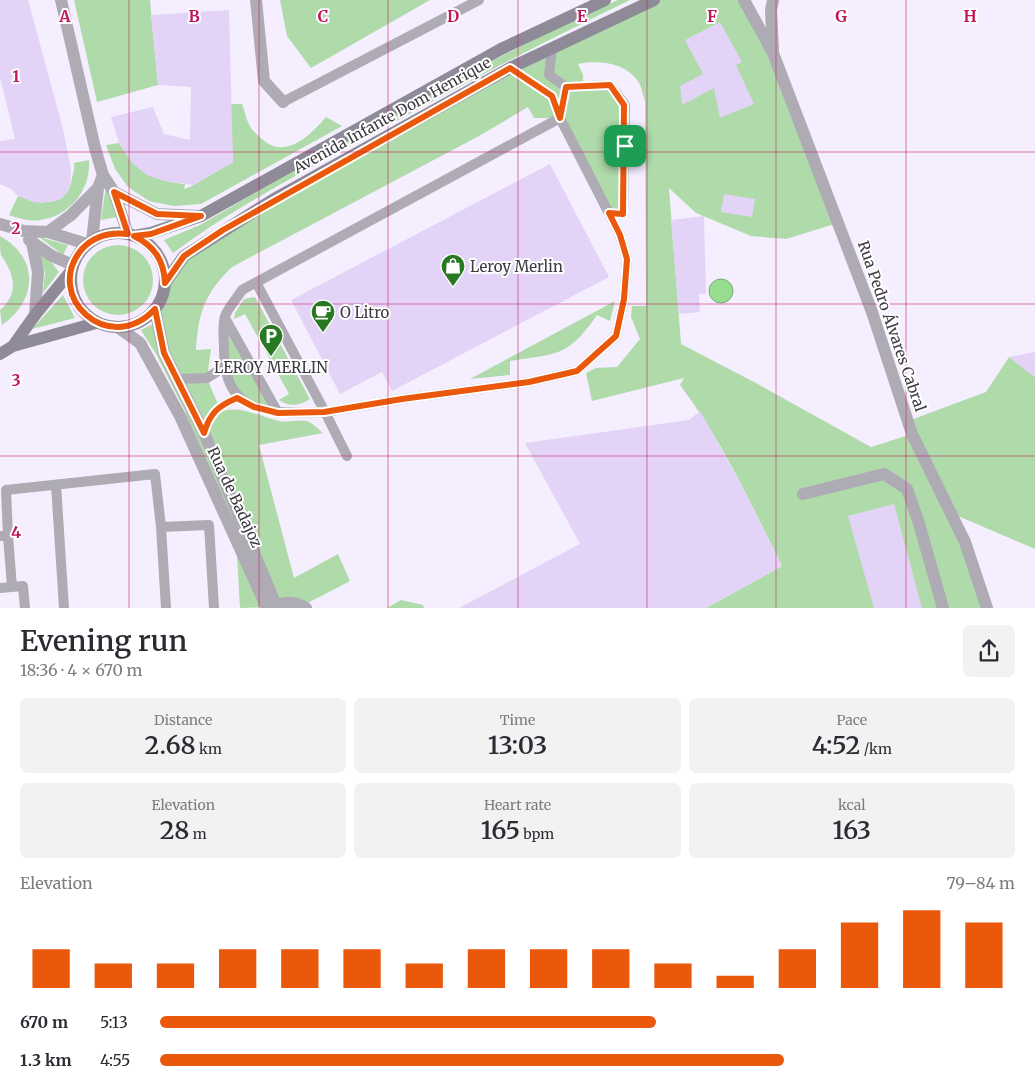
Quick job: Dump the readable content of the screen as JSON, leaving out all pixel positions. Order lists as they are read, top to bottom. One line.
{"streets":{"main road":["Avenida Infante Dom Henrique"],"street":["Rua Pedro Álvares Cabral","Rua de Badajoz"]},"crossings":[["Avenida Infante Dom Henrique","Rua de Badajoz"]],"places":{"shop":["Leroy Merlin"],"cafe":["O Litro"],"parking":["LEROY MERLIN"]},"page":{"heading":["Evening run","18:36 · 4 × 670 m"],"stats":[["Distance","2.68 km"],["Time","13:03"],["Pace","4:52 /km"],["Elevation","28 m"],["Heart rate","165 bpm"],["kcal","163"]],"chart":["Elevation","79–84 m"],"list":[{"name":"670 m","note":"5:13"},{"name":"1.3 km","note":"4:55"}]},"grid":{"columns":["A","B","C","D","E","F","G","H"],"rows":["1","2","3","4"]}}
